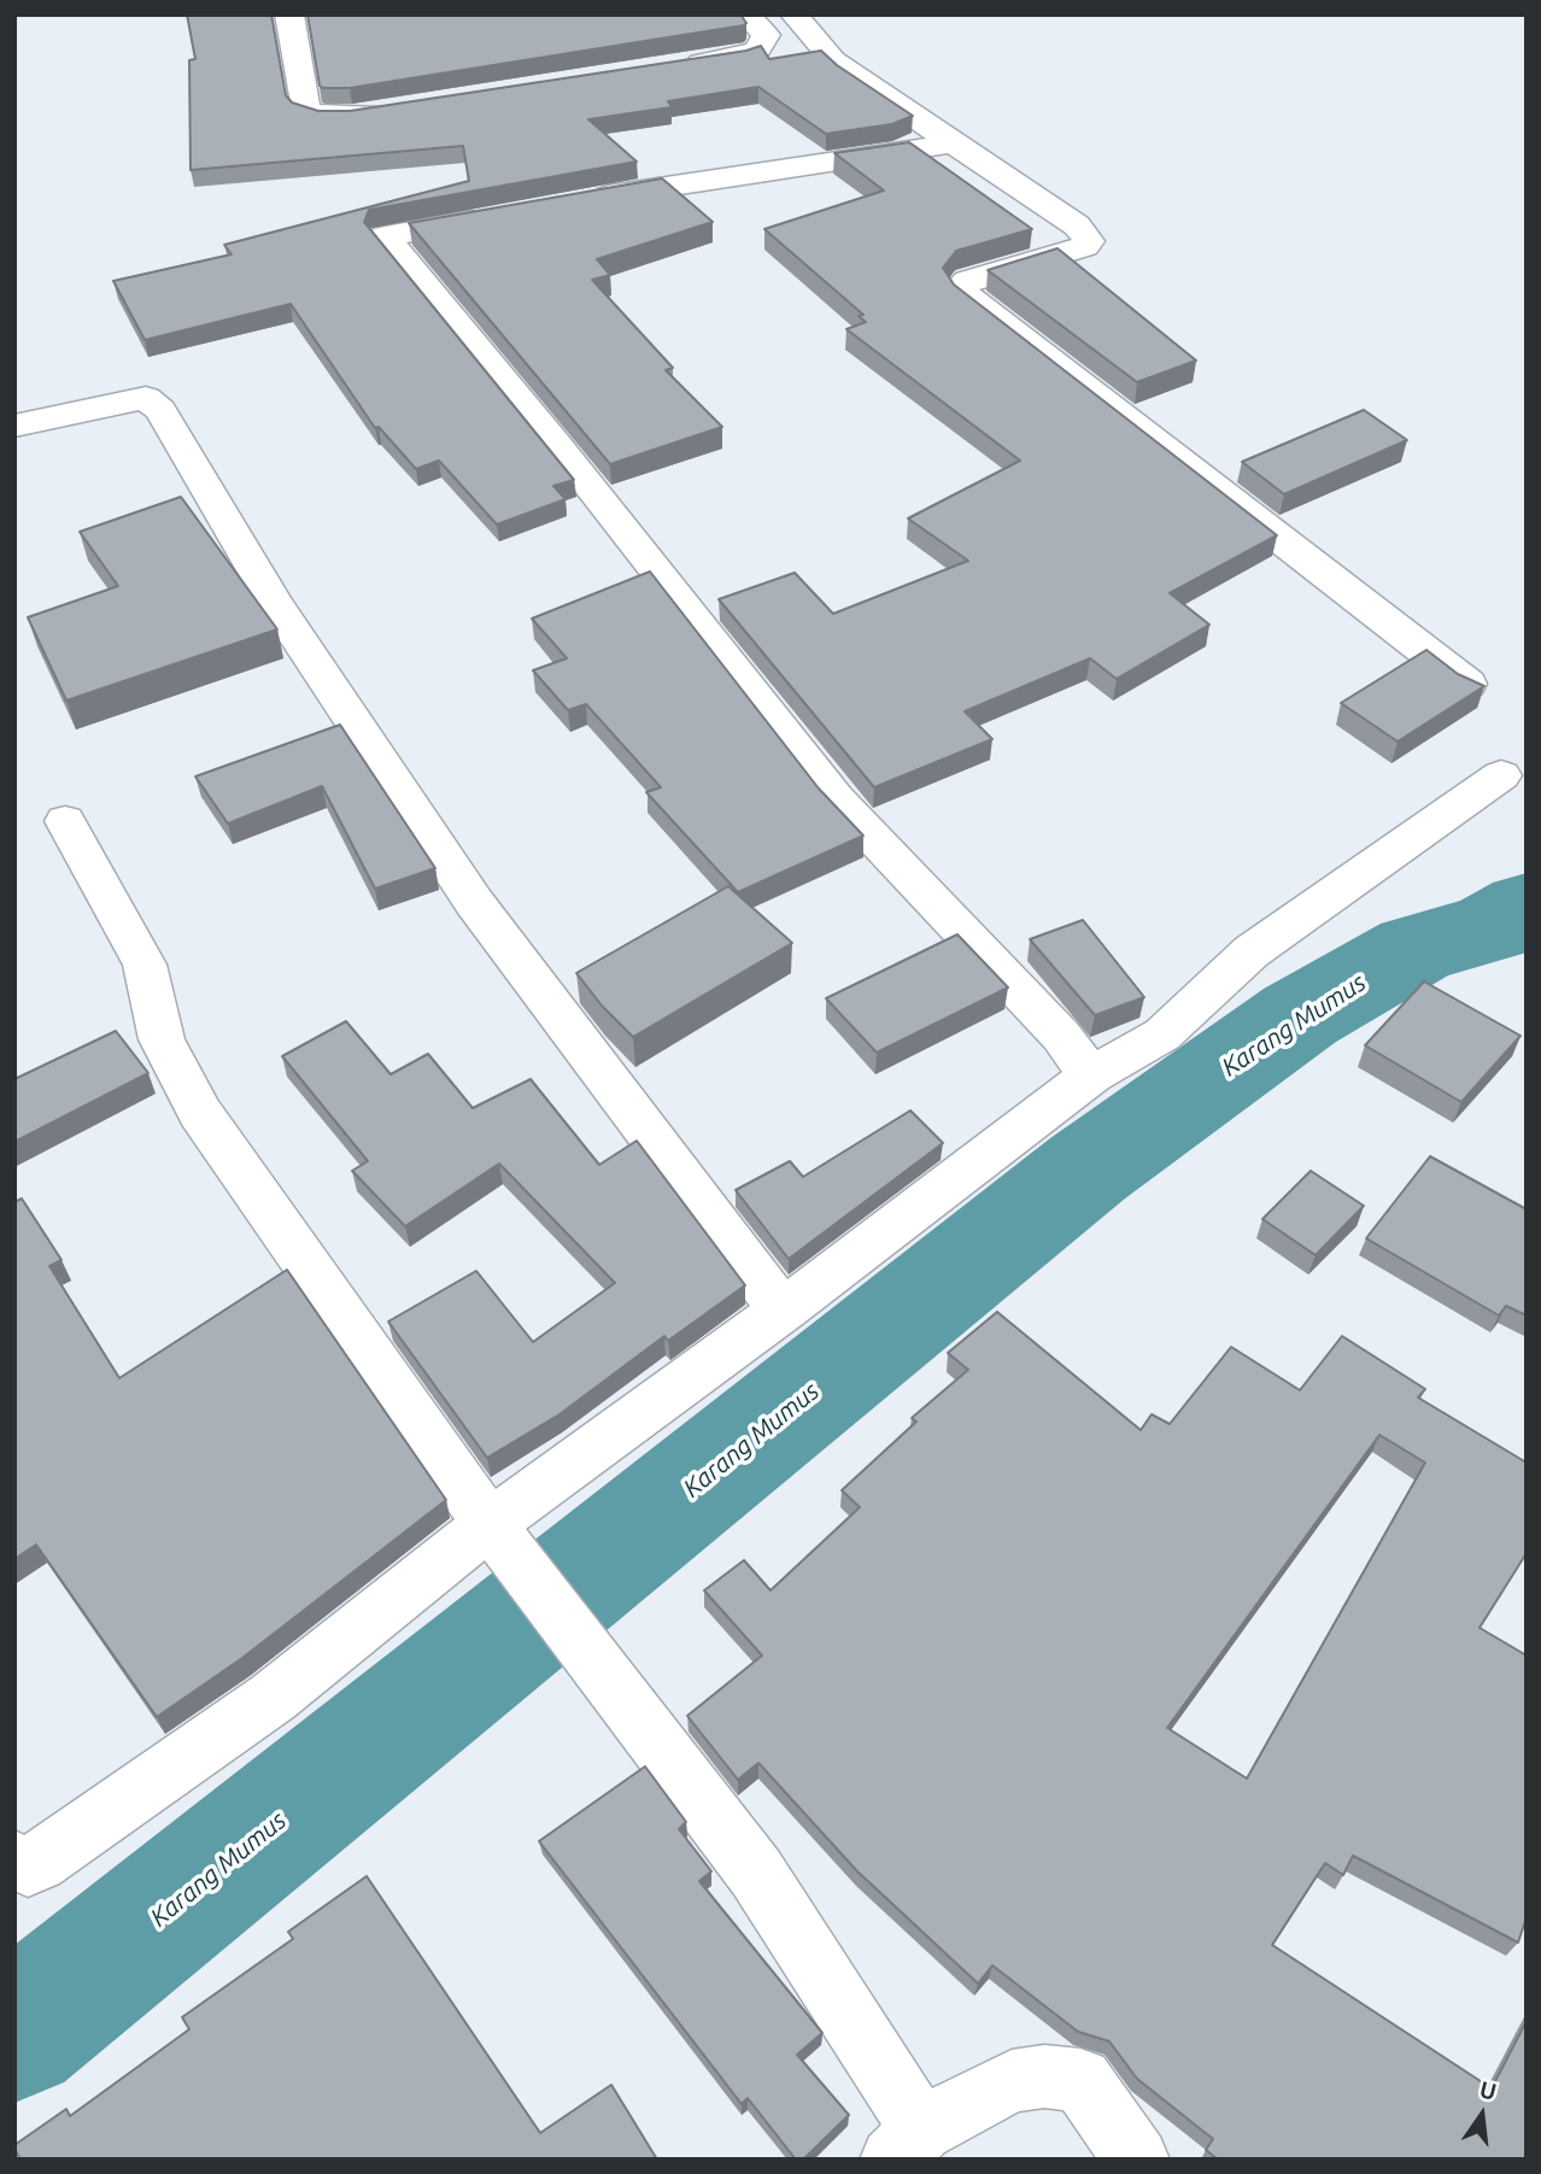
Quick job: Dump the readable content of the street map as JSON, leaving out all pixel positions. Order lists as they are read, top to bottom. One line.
{"water":["Karang Mumus"],"north":"top"}
